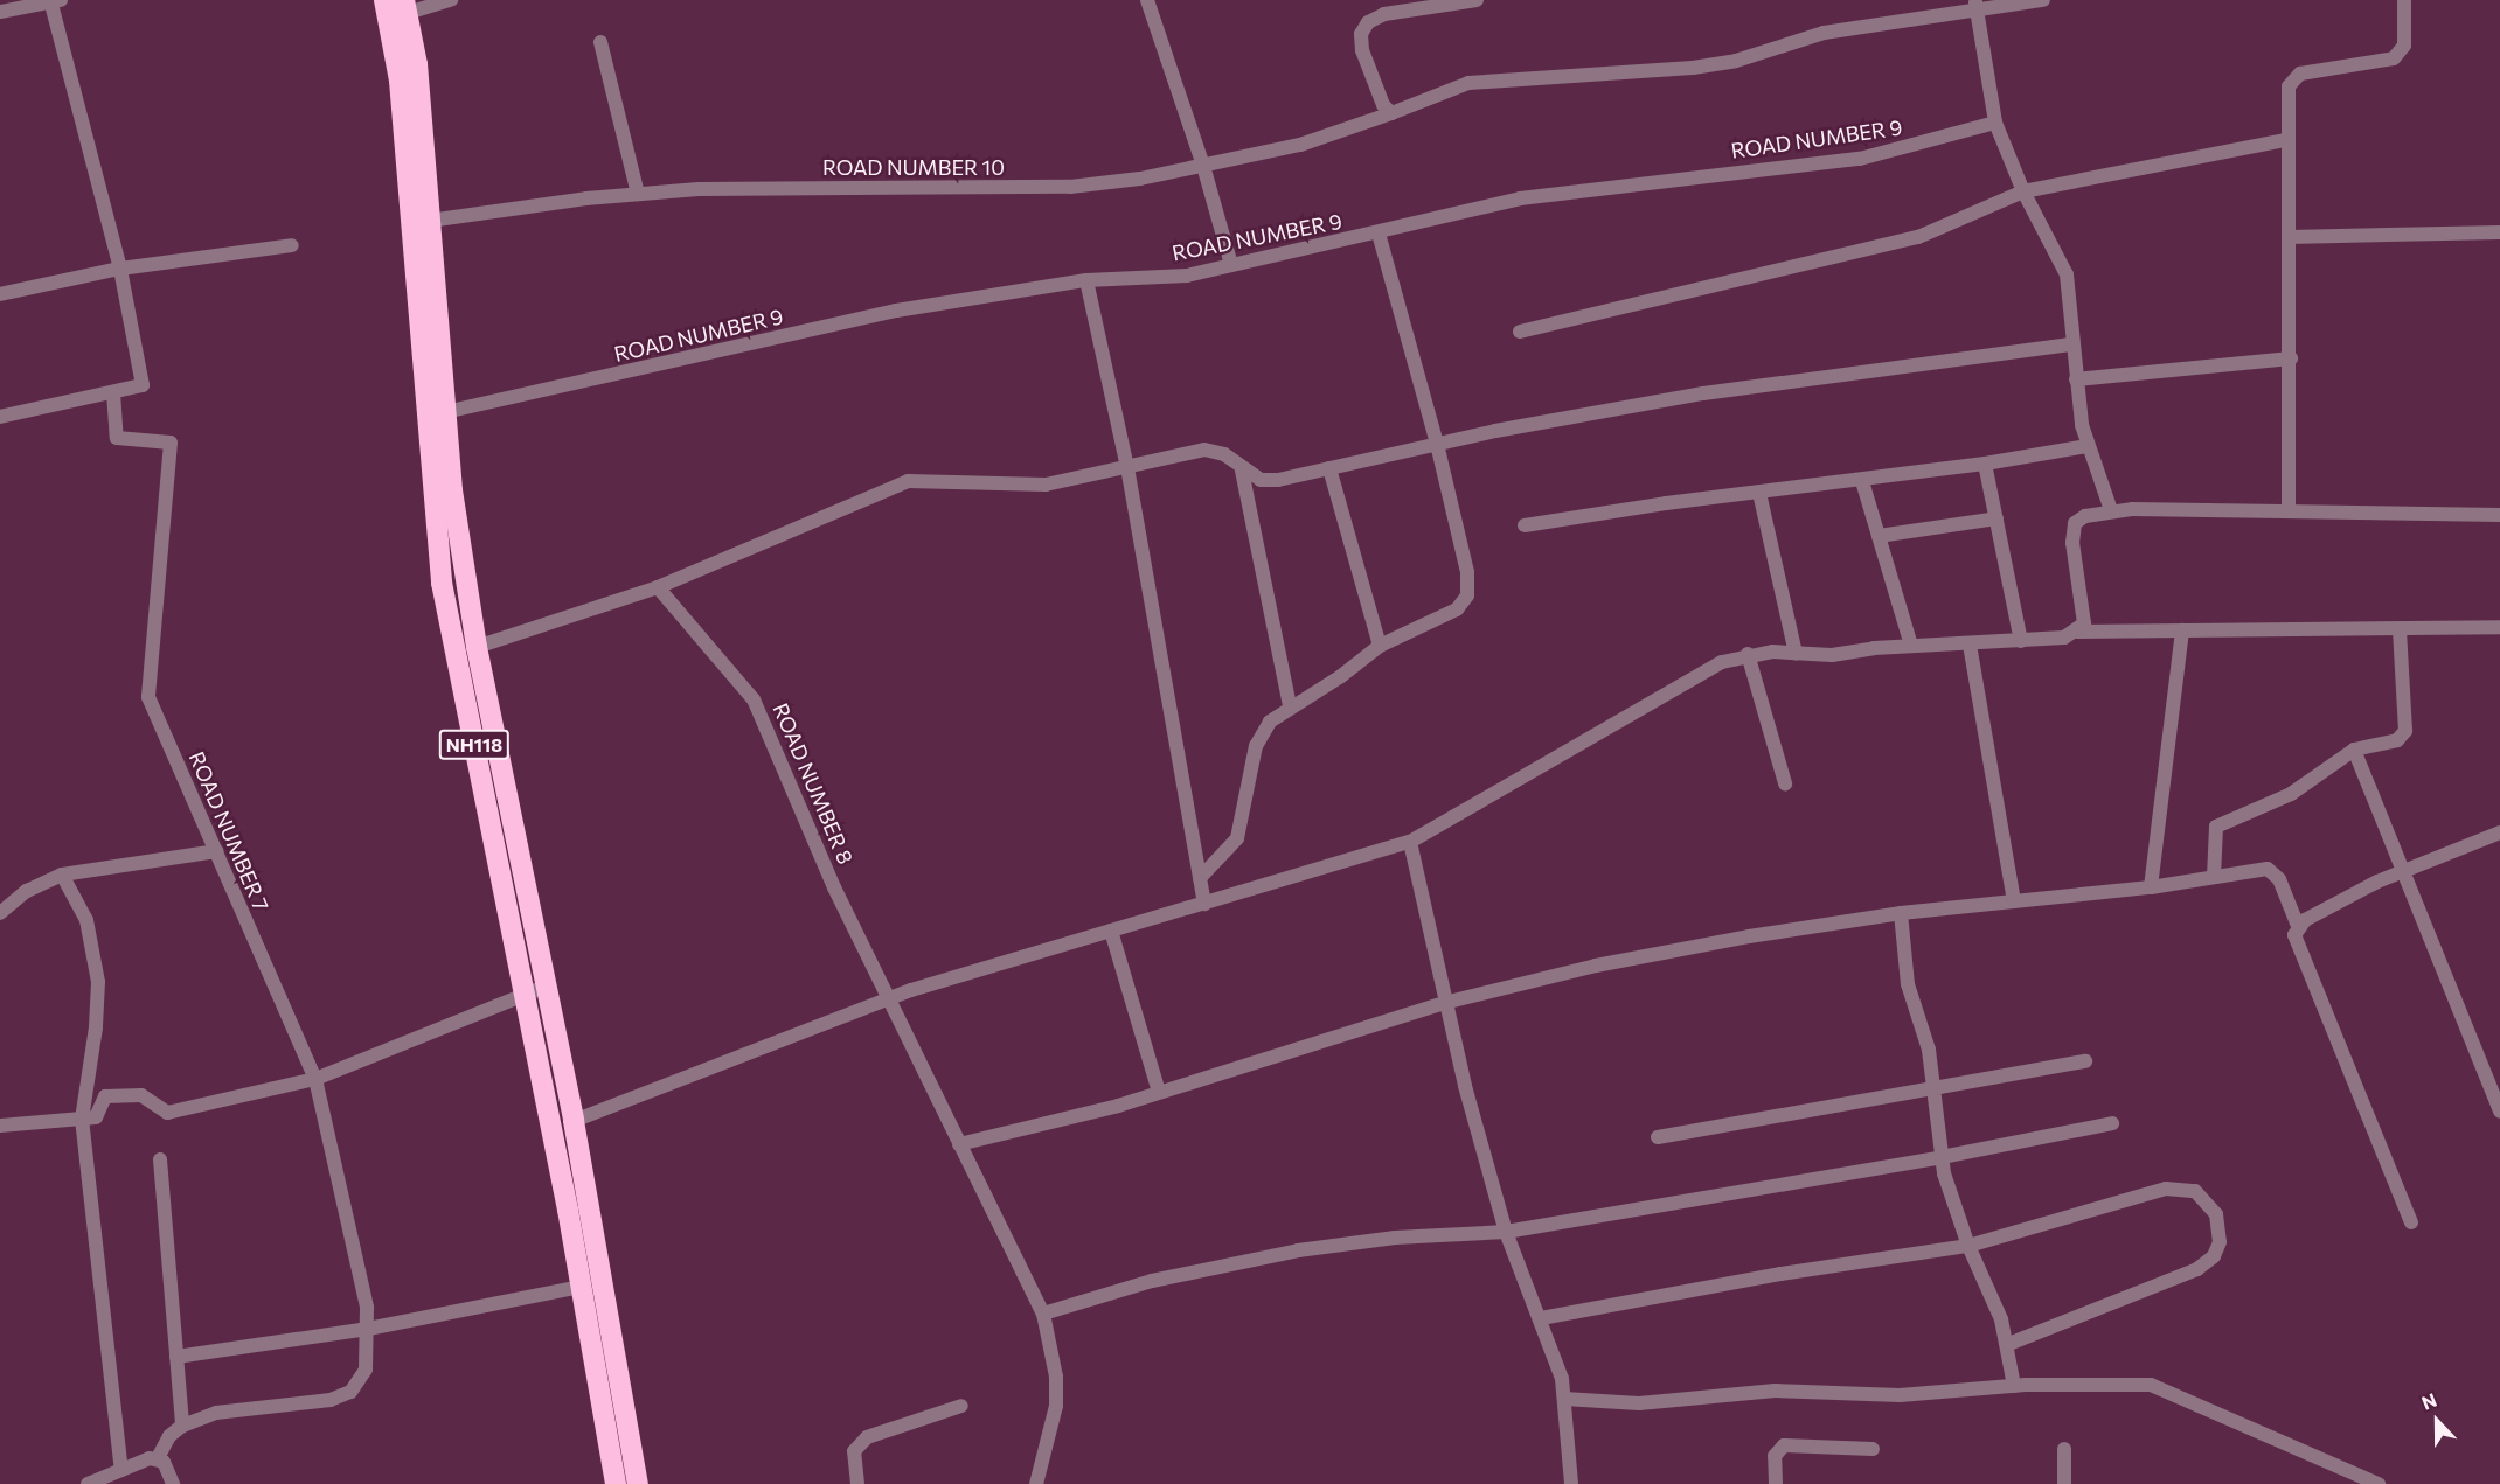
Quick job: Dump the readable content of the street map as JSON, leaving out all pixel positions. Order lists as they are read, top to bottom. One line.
{"streets":{"highway":["NH118"],"street":["ROAD NUMBER 9","ROAD NUMBER 10","ROAD NUMBER 8","ROAD NUMBER 7"]},"crossings":[["ROAD NUMBER 9","NH118"],["ROAD NUMBER 10","NH118"]],"north":"top"}
